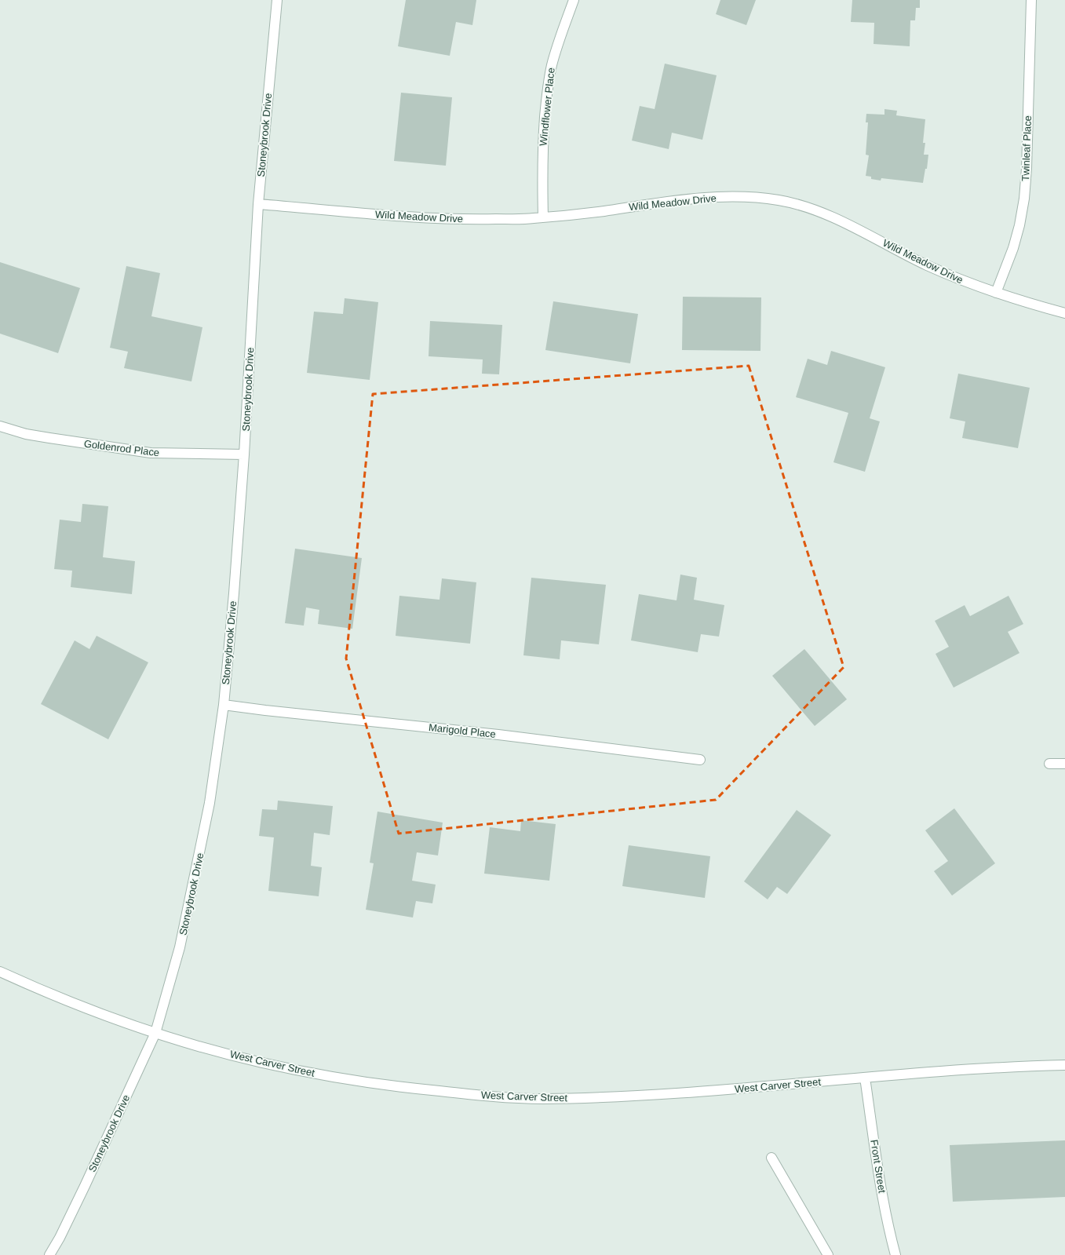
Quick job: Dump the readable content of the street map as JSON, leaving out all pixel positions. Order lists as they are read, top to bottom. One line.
{"streets":{"street":["Windflower Place","Stoneybrook Drive","Twinleaf Place","Wild Meadow Drive","Goldenrod Place","Marigold Place","West Carver Street","Front Street"]},"crossings":[["Windflower Place","Wild Meadow Drive"],["Stoneybrook Drive","Wild Meadow Drive"],["Stoneybrook Drive","Goldenrod Place"],["Stoneybrook Drive","Marigold Place"],["Stoneybrook Drive","West Carver Street"],["Twinleaf Place","Wild Meadow Drive"],["West Carver Street","Front Street"]]}
